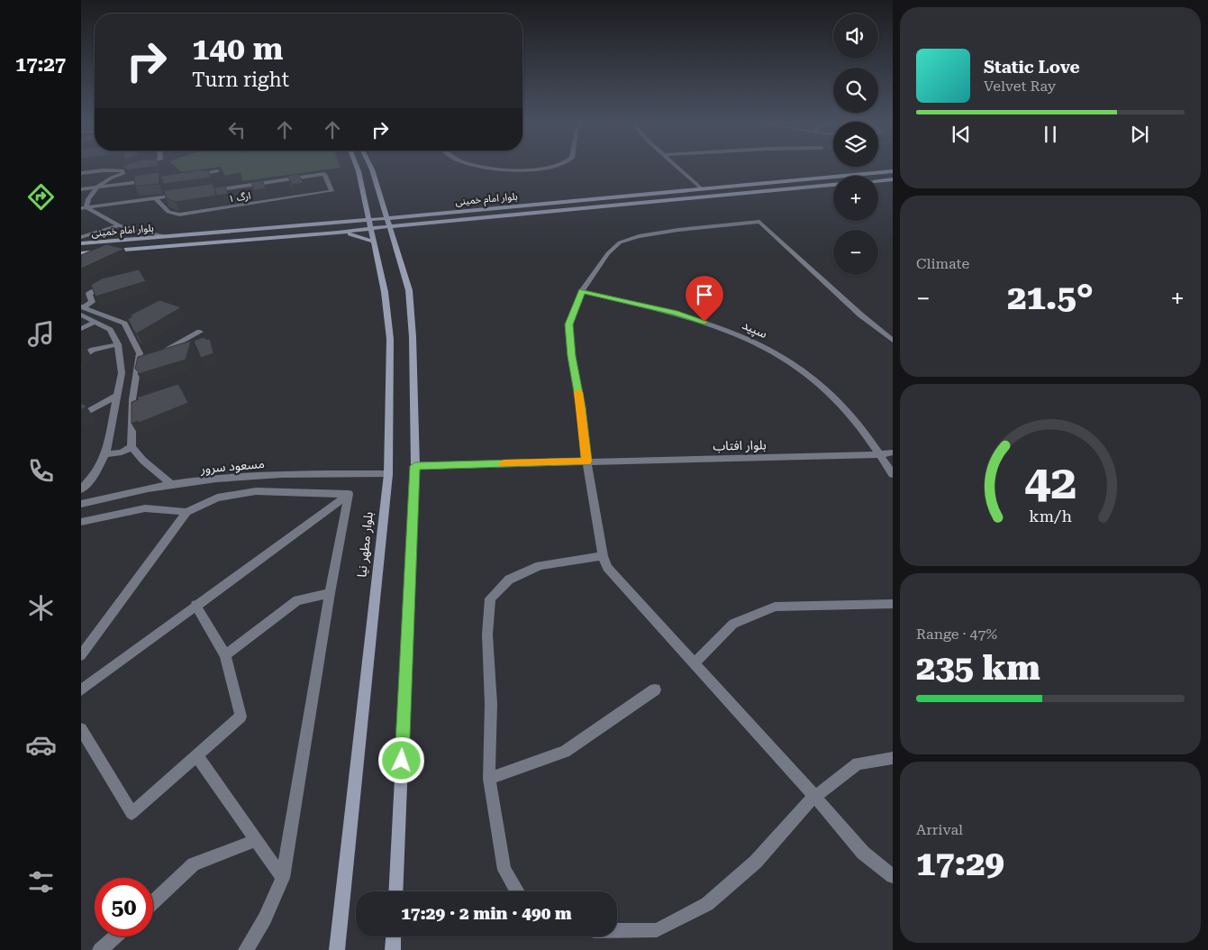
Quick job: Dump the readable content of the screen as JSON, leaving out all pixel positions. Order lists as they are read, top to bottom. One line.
{"streets":{"main road":["بلوار امام خمینی","بلوار مطهر نیا"],"street":["ارگ ۱","سپید","بلوار افتاب","مسعود سرور"]},"crossings":[["بلوار امام خمینی","بلوار مطهر نیا"],["سپید","بلوار افتاب"],["مسعود سرور","بلوار مطهر نیا"]],"page":{"tabs":"17:27","map_buttons":["+","−"],"turn":["140 m","Turn right"],"song":["Static Love","Velvet Ray"],"tile":["Climate",["Range · 47%","235 km"],["Arrival","17:29"]],"heat":["−","21.5°","+"],"limit":"50","trip":"17:29 · 2 min · 490 m","gauge":["42","km/h"]}}
